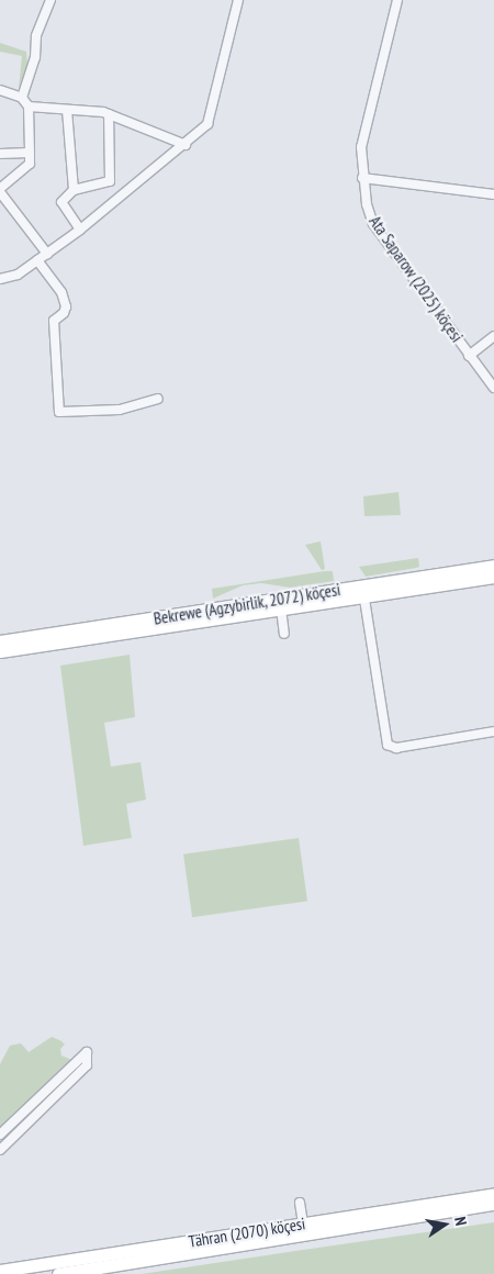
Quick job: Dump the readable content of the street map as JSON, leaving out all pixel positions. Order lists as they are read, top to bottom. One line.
{"streets":{"main road":["Bekrewe (Agzybirlik, 2072) köçesi","Tähran (2070) köçesi"],"street":["Ata Saparow (2025) köçesi"]},"north":"right"}
